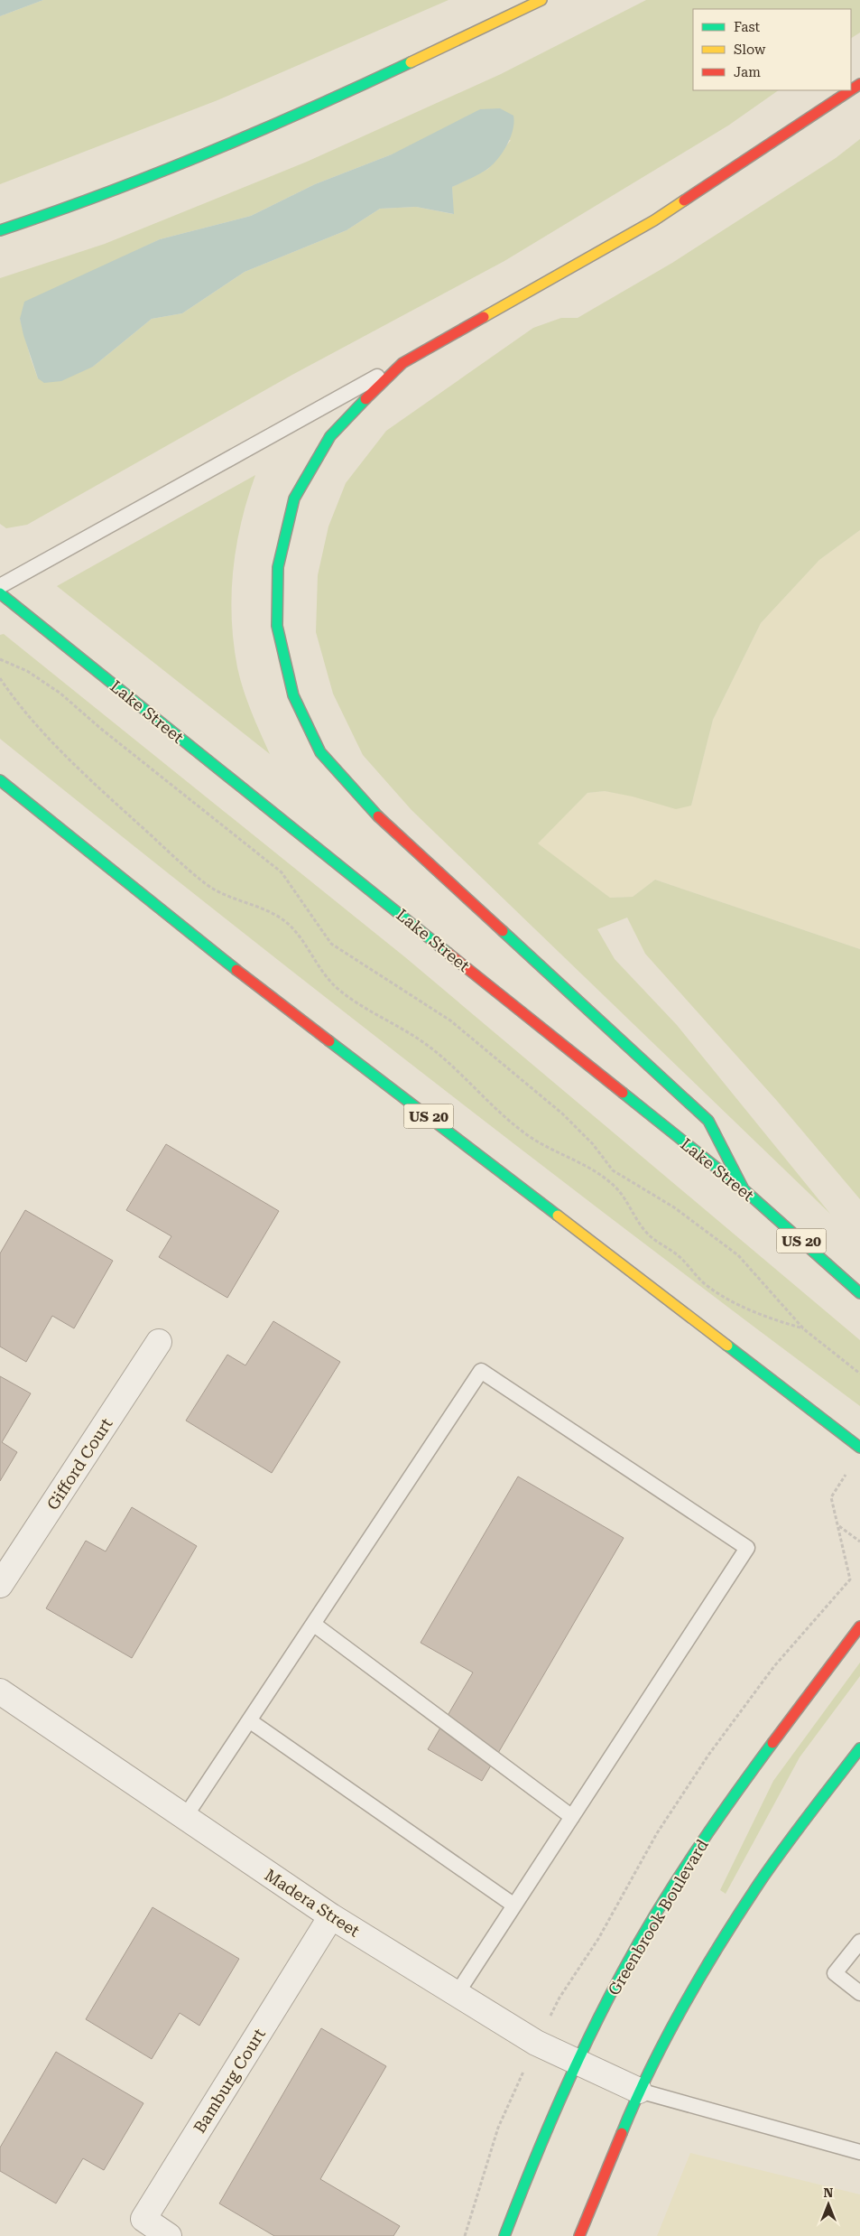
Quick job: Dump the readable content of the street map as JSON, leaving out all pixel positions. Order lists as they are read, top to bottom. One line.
{"streets":{"main road":["Lake Street","US 20","Greenbrook Boulevard"],"street":["Gifford Court","Madera Street","Bamburg Court"]},"crossings":[["Madera Street","Greenbrook Boulevard"],["Madera Street","Bamburg Court"]],"legend":["Fast","Slow","Jam"],"north":"top"}
